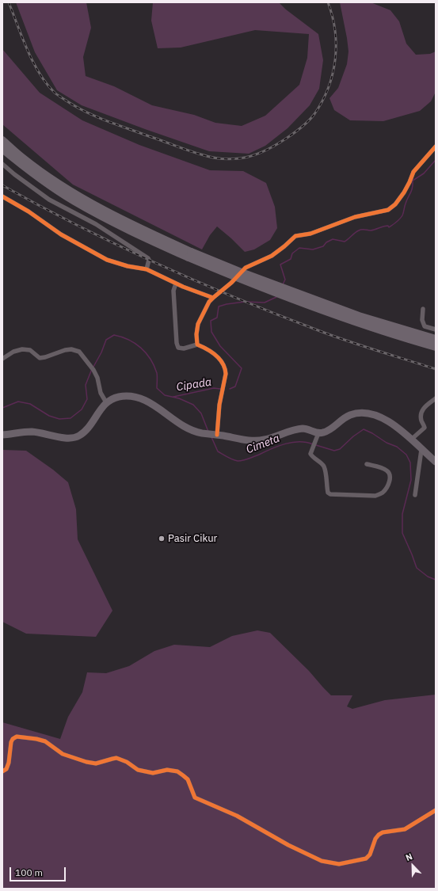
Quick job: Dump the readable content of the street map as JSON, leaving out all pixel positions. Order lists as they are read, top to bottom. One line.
{"water":["Cipada","Cimeta"],"places":["Pasir Cikur"],"scale_bar":"100 m","north":"top left"}
